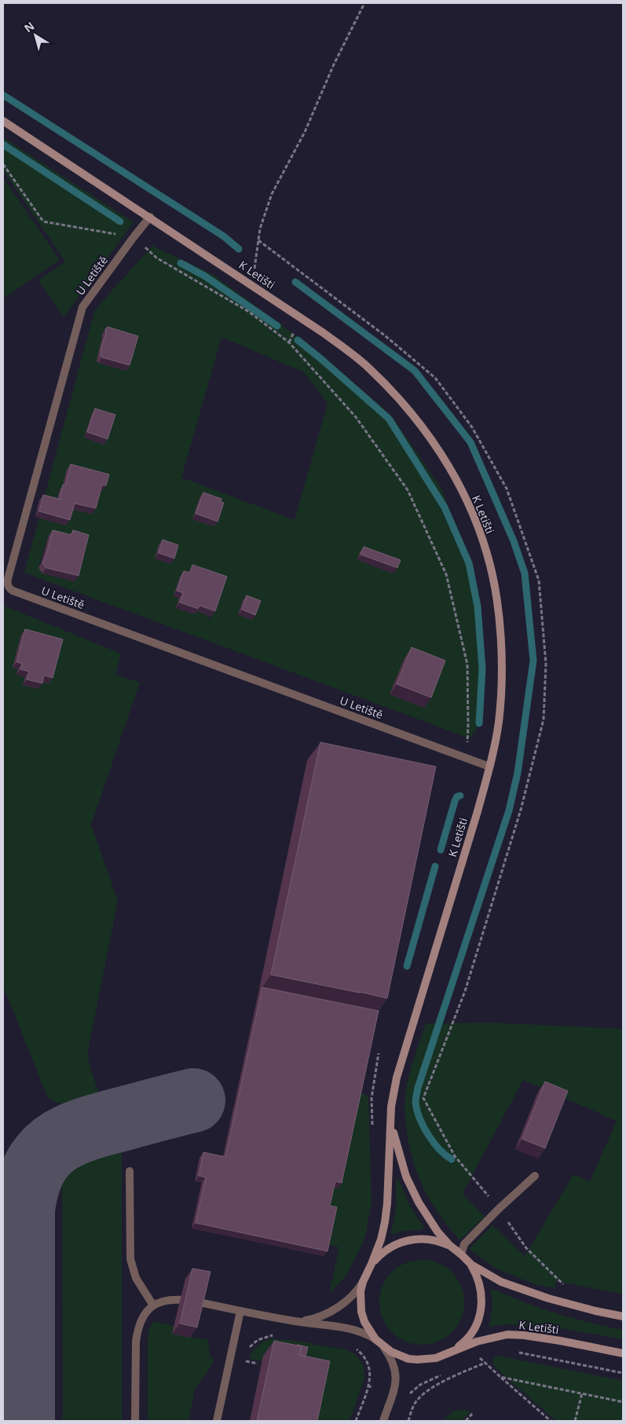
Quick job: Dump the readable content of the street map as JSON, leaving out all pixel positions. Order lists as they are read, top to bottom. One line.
{"streets":{"street":["K Letišti","U Letiště"]},"crossings":[["K Letišti","U Letiště"]],"north":"top left"}
